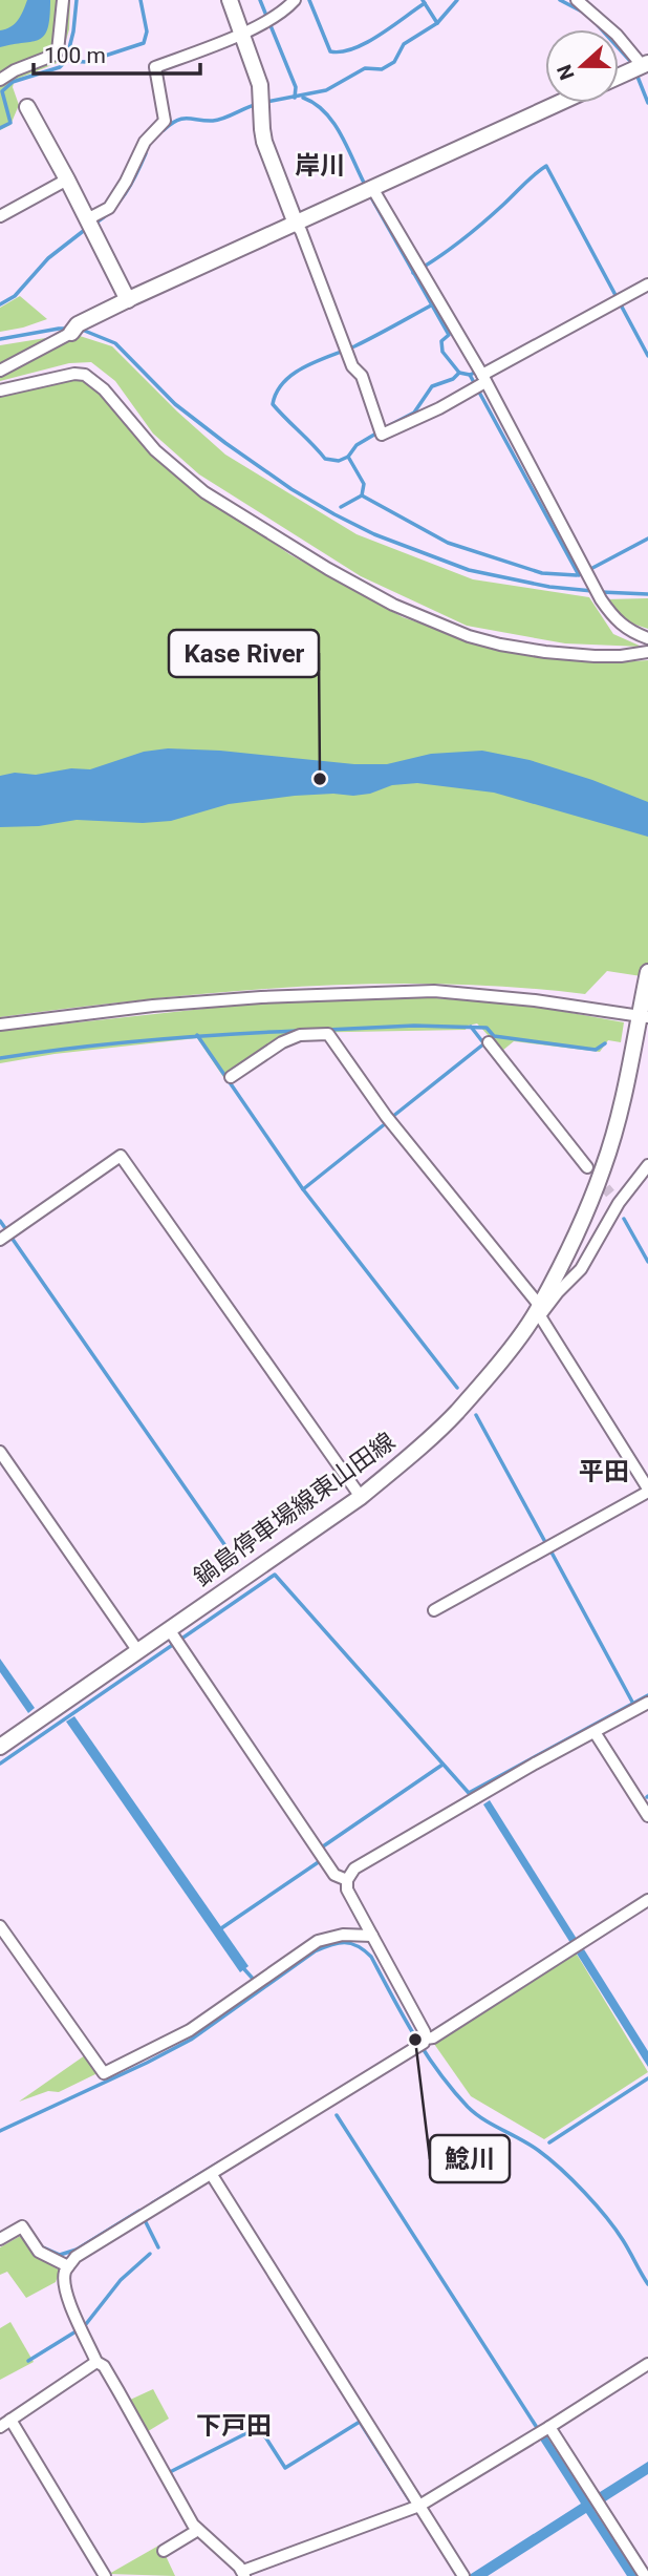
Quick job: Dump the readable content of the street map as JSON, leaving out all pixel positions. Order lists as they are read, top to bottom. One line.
{"streets":{"street":["鍋島停車場線東山田線"]},"districts":["岸川","平田","下戸田"],"places":["Kase River","鯰川"],"scale_bar":"100 m","north":"left"}
